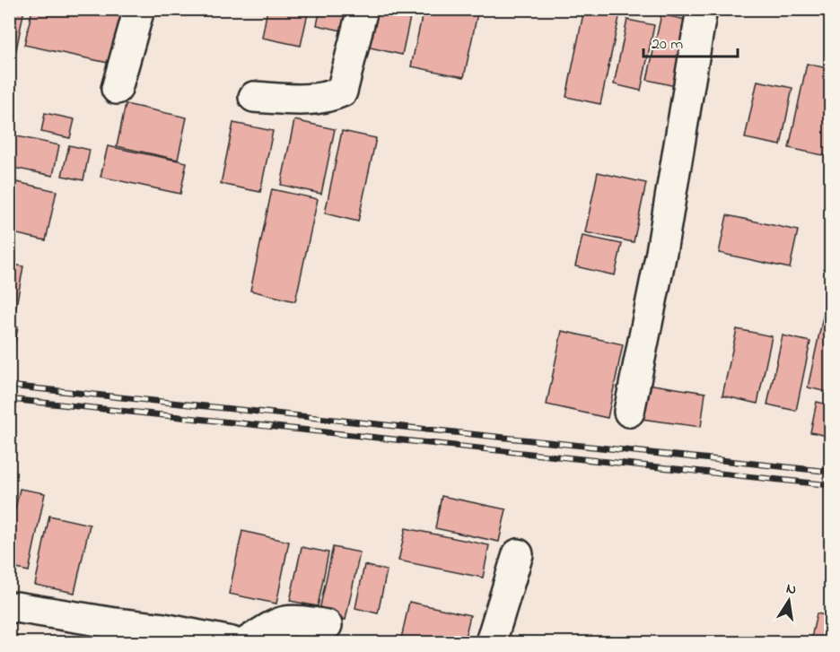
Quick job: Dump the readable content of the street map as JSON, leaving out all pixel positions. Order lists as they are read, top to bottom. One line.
{"scale_bar":"20 m","north":"top"}
